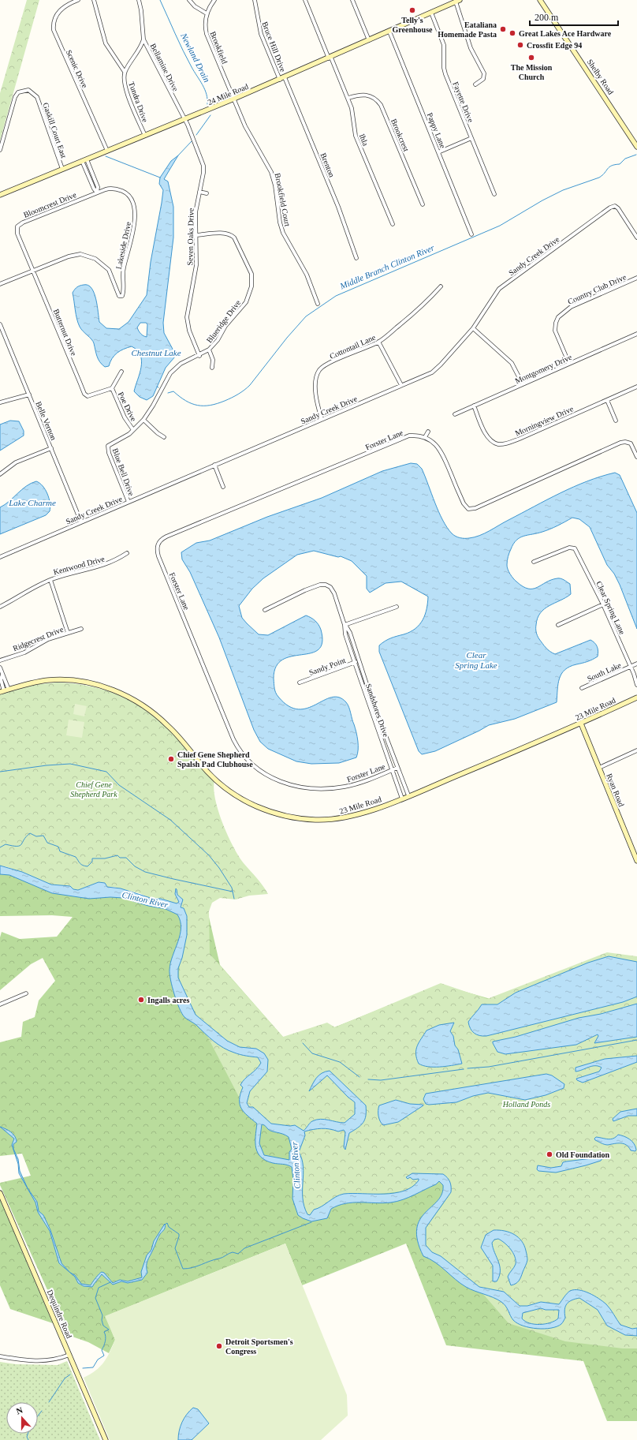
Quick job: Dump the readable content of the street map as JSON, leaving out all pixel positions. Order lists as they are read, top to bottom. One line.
{"streets":{"main road":["Shelby Road","24 Mile Road","23 Mile Road","Ryan Road","Dequindre Road"],"street":["Bruce Hill Drive","Brookfield","Bellamine Drive","Scenic Drive","Tundra Drive","Fayette Drive","Gaskill Court East","Pappy Lane","Brookcrest","Ihla","Brenton","Brookfield Court","Bloomcrest Drive","Seven Oaks Drive","Lakeside Drive","Sandy Creek Drive","Country Club Drive","Blueridge Drive","Butternut Drive","Cottontail Lane","Montgomery Drive","Poe Drive","Belle Vernon","Morningview Drive","Forster Lane","Blue Bell Drive","Kentwood Drive","Clear Spring Lane","Ridgecrest Drive","Sandy Point","South Lake","Sandshores Drive"]},"crossings":[["Bruce Hill Drive","24 Mile Road"],["Bruce Hill Drive","Brenton"],["Brookfield","24 Mile Road"],["Brookfield","Brookfield Court"],["Bellamine Drive","24 Mile Road"],["Bellamine Drive","Seven Oaks Drive"],["Scenic Drive","24 Mile Road"],["24 Mile Road","Tundra Drive"],["24 Mile Road","Fayette Drive"],["24 Mile Road","Gaskill Court East"],["24 Mile Road","Pappy Lane"],["24 Mile Road","Ihla"],["24 Mile Road","Brenton"],["24 Mile Road","Brookfield Court"],["24 Mile Road","Seven Oaks Drive"],["Brookcrest","Ihla"],["Bloomcrest Drive","Lakeside Drive"],["Bloomcrest Drive","Butternut Drive"],["Seven Oaks Drive","Blueridge Drive"],["Lakeside Drive","Butternut Drive"],["Sandy Creek Drive","Cottontail Lane"],["Sandy Creek Drive","Belle Vernon"],["Sandy Creek Drive","Blue Bell Drive"],["Country Club Drive","Montgomery Drive"],["Blueridge Drive","Poe Drive"],["Blueridge Drive","Blue Bell Drive"],["Butternut Drive","Poe Drive"],["Montgomery Drive","Morningview Drive"],["Forster Lane","Sandshores Drive"],["Clear Spring Lane","South Lake"],["Sandy Point","Sandshores Drive"],["23 Mile Road","Sandshores Drive"],["23 Mile Road","Ryan Road"]],"water":["Newland Drain","Middle Branch Clinton River","Chestnut Lake","Lake Charme","Clear Spring Lake","Clinton River"],"parks":["Chief Gene Shepherd Park","Holland Ponds"],"places":["Telly's Greenhouse","Eataliana Homemade Pasta","Great Lakes Ace Hardware","Crossfit Edge 94","The Mission Church","Chief Gene Shepherd Spalsh Pad Clubhouse","Ingalls acres","Old Foundation","Detroit Sportsmen's Congress"],"scale_bar":"200 m","north":"top"}
